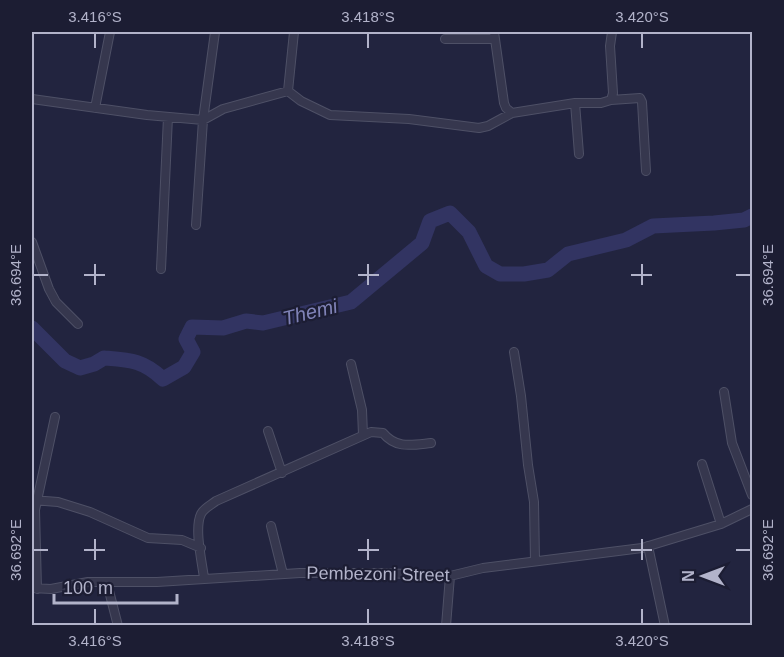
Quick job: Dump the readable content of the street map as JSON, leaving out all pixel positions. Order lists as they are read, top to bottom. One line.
{"streets":{"street":["Pembezoni Street"]},"water":["Themi"],"scale_bar":"100 m","north":"left","coordinates":["3.416°S","3.418°S","3.420°S","36.694°E","36.692°E"]}
